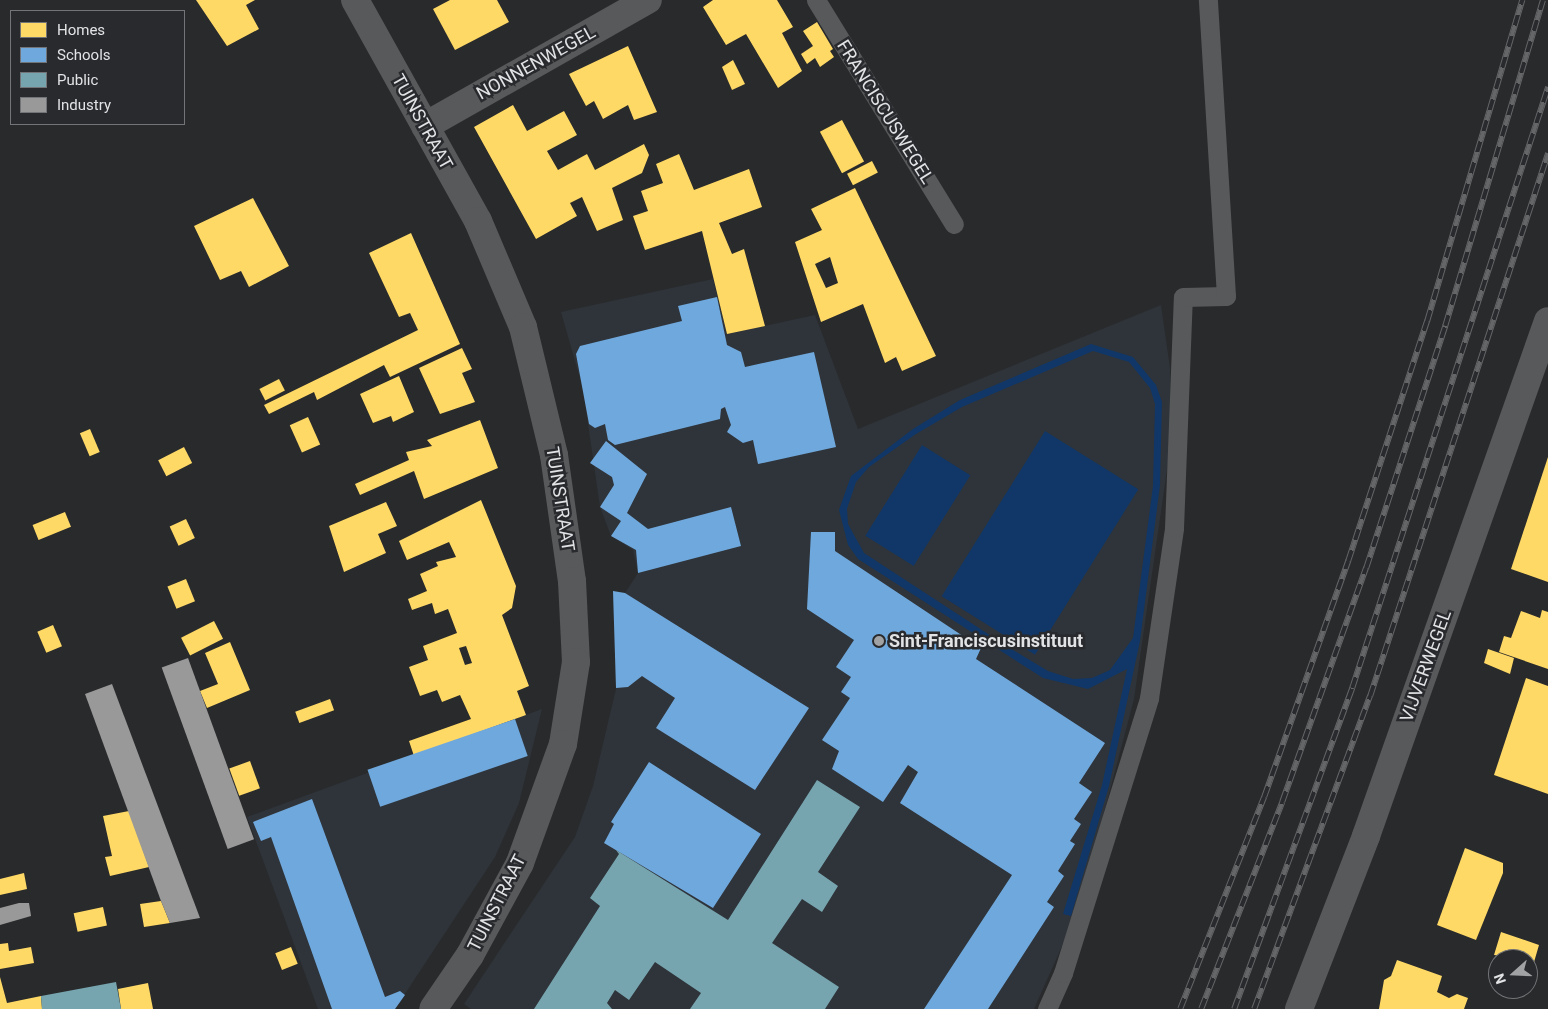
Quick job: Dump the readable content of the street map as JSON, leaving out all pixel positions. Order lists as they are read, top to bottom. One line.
{"streets":{"street":["NONNENWEGEL","TUINSTRAAT","VIJVERWEGEL"],"lane":["FRANCISCUSWEGEL"]},"crossings":[["NONNENWEGEL","TUINSTRAAT"]],"places":["Sint-Franciscusinstituut"],"legend":["Homes","Schools","Public","Industry"],"north":"left"}
